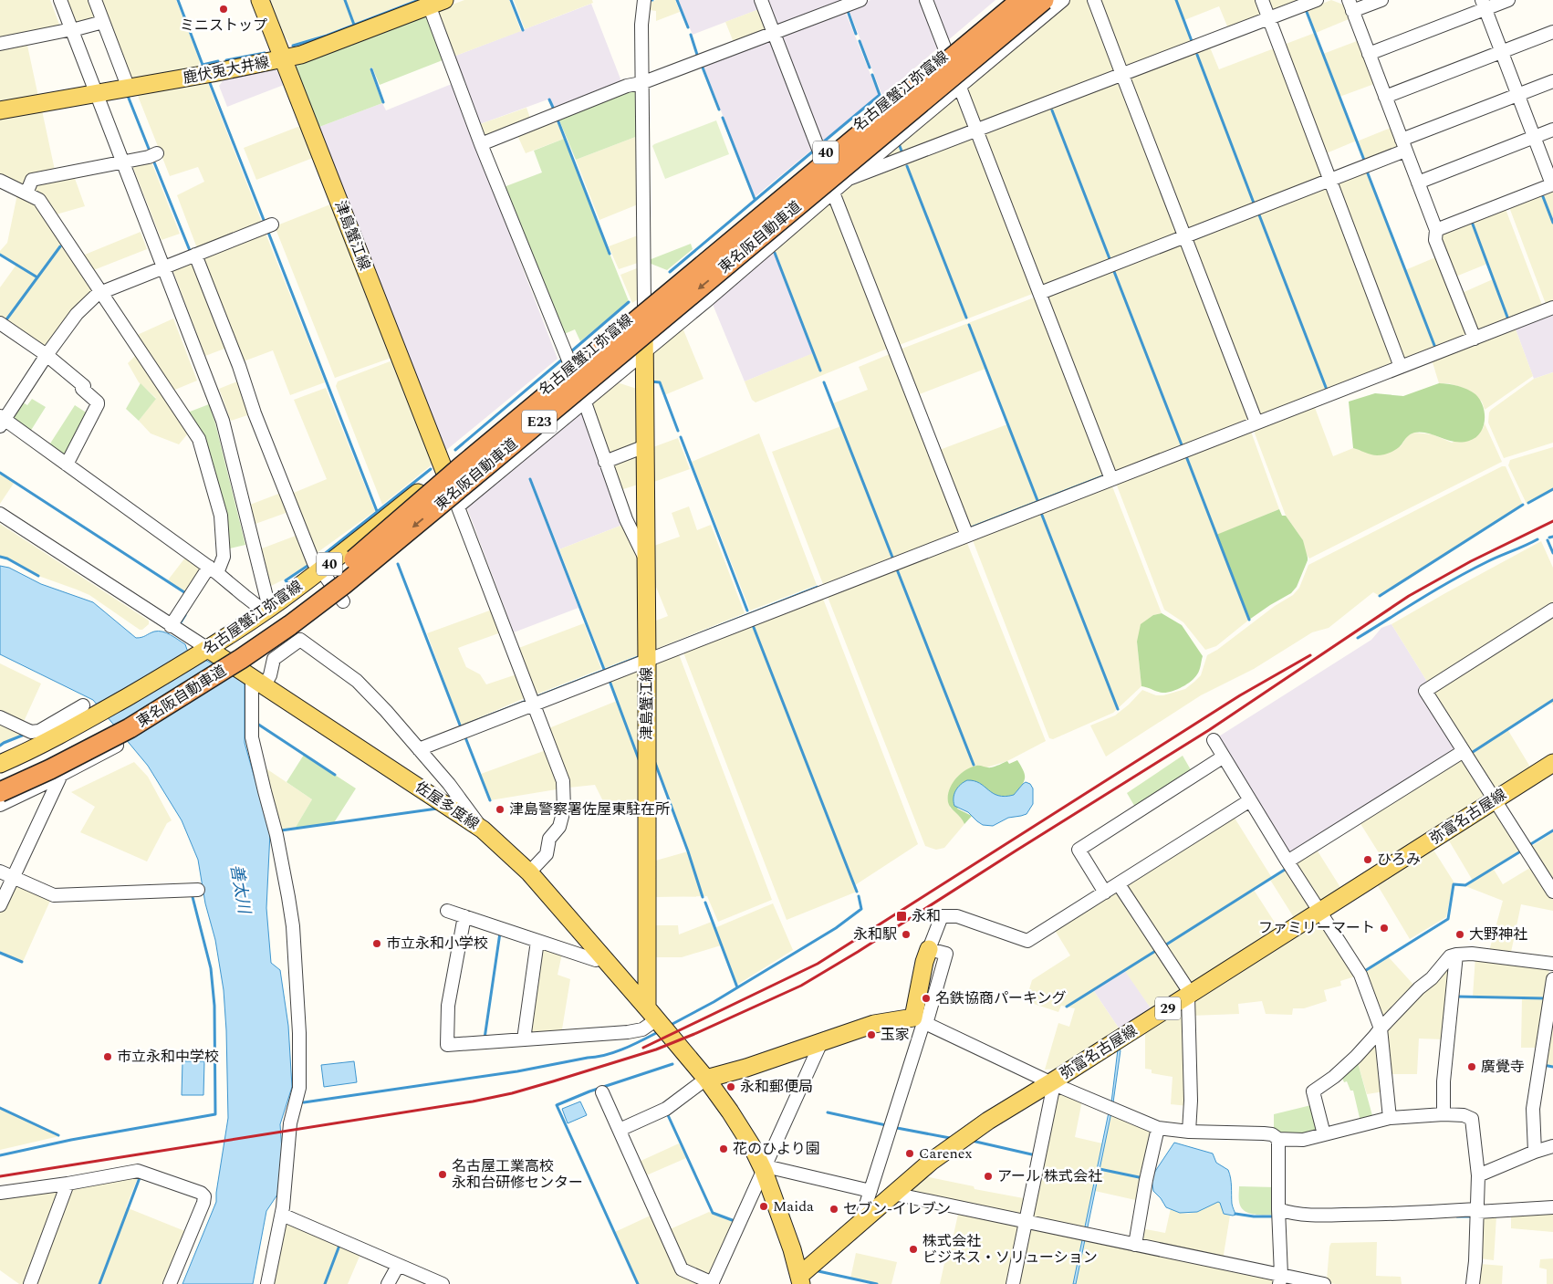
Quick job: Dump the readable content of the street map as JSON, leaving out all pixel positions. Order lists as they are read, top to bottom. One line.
{"streets":{"highway":["東名阪自動車道","E23"],"main road":["鹿伏兎大井線","名古屋蟹江弥富線","40","津島蟹江線","佐屋多度線","弥富名古屋線","29"]},"crossings":[["鹿伏兎大井線","津島蟹江線"],["名古屋蟹江弥富線","津島蟹江線"],["名古屋蟹江弥富線","佐屋多度線"],["津島蟹江線","佐屋多度線"]],"water":["善太川"],"places":{"other":["ミニストップ","津島警察署佐屋東駐在所","ひろみ","ファミリーマート","永和駅","大野神社","市立永和小学校","名鉄協商パーキング","玉家","市立永和中学校","廣覺寺","永和郵便局","花のひより園","Carenex","名古屋工業高校 永和台研修センター","アール 株式会社","Maida","セブン-イレブン","株式会社 ビジネス・ソリューション"],"transit":["永和"]}}
